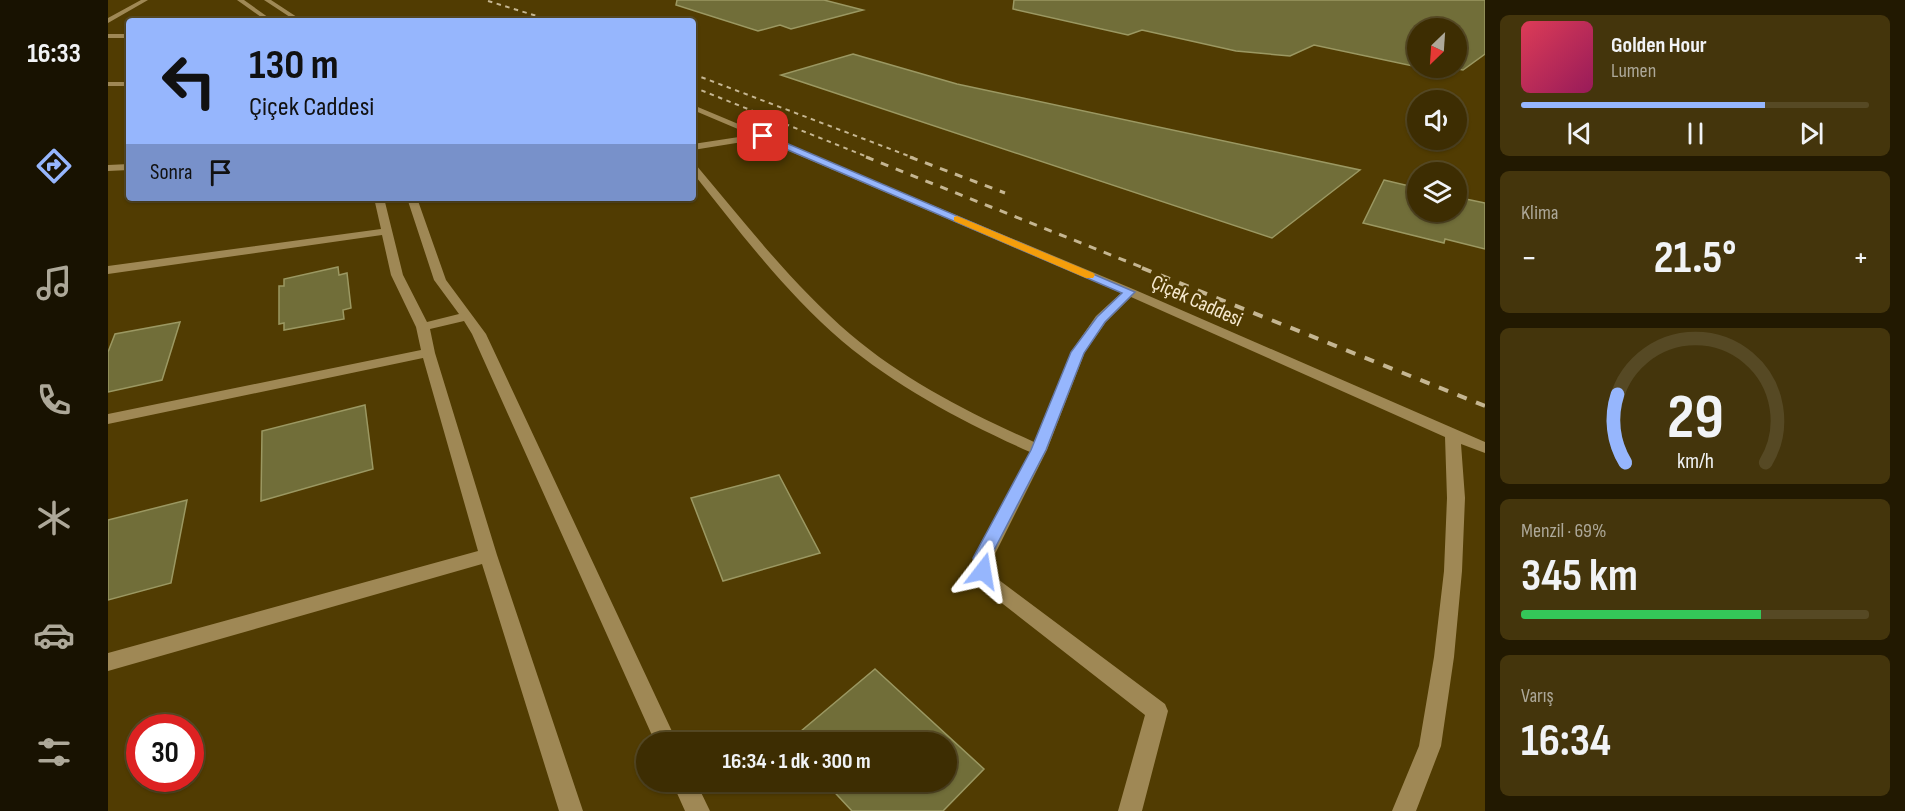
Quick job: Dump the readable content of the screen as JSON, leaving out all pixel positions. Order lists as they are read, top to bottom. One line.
{"streets":{"street":["Çiçek Caddesi"]},"north":"bottom left","page":{"tabs":"16:33","turn":["130 m","Çiçek Caddesi"],"song":["Golden Hour","Lumen"],"then":"Sonra","tile":["Klima",["Menzil · 69%","345 km"],["Varış","16:34"]],"heat":["−","21.5°","+"],"limit":"30","trip":"16:34 · 1 dk · 300 m","gauge":["29","km/h"]}}
